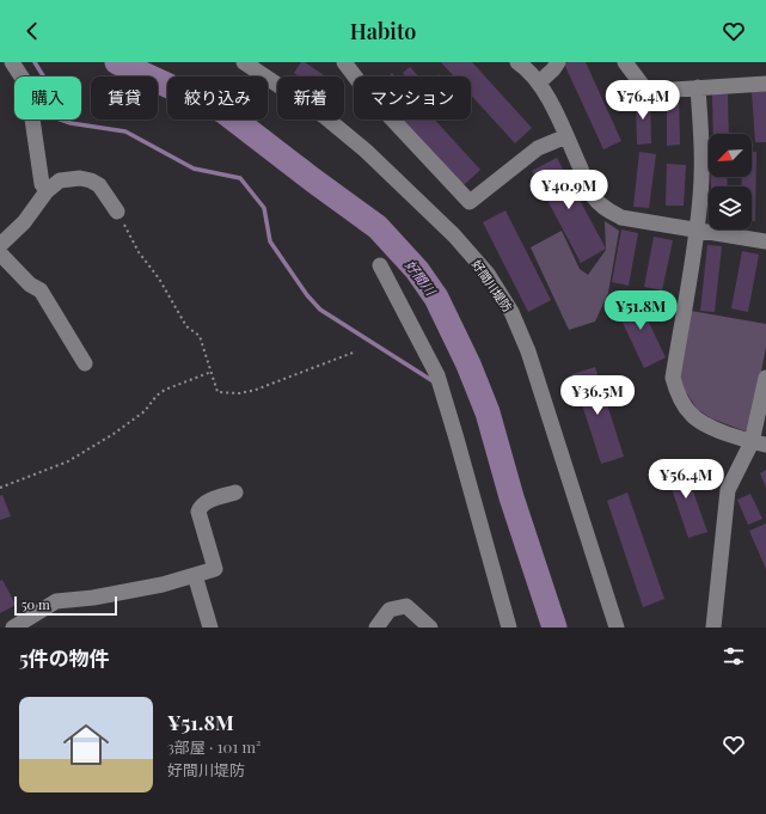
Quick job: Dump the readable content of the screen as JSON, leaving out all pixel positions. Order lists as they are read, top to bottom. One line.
{"streets":{"street":["好間川堤防"]},"water":["好間川"],"scale_bar":"50 m","north":"bottom left","page":{"header":"Habito","chip":["購入","賃貸","絞り込み","新着","マンション"],"price":["¥76.4M","¥40.9M","¥51.8M","¥36.5M","¥56.4M"],"scale":"50 m","heading":"5件の物件","list":[{"name":"¥51.8M","note":"3部屋 · 101 m² · 好間川堤防"}]}}
